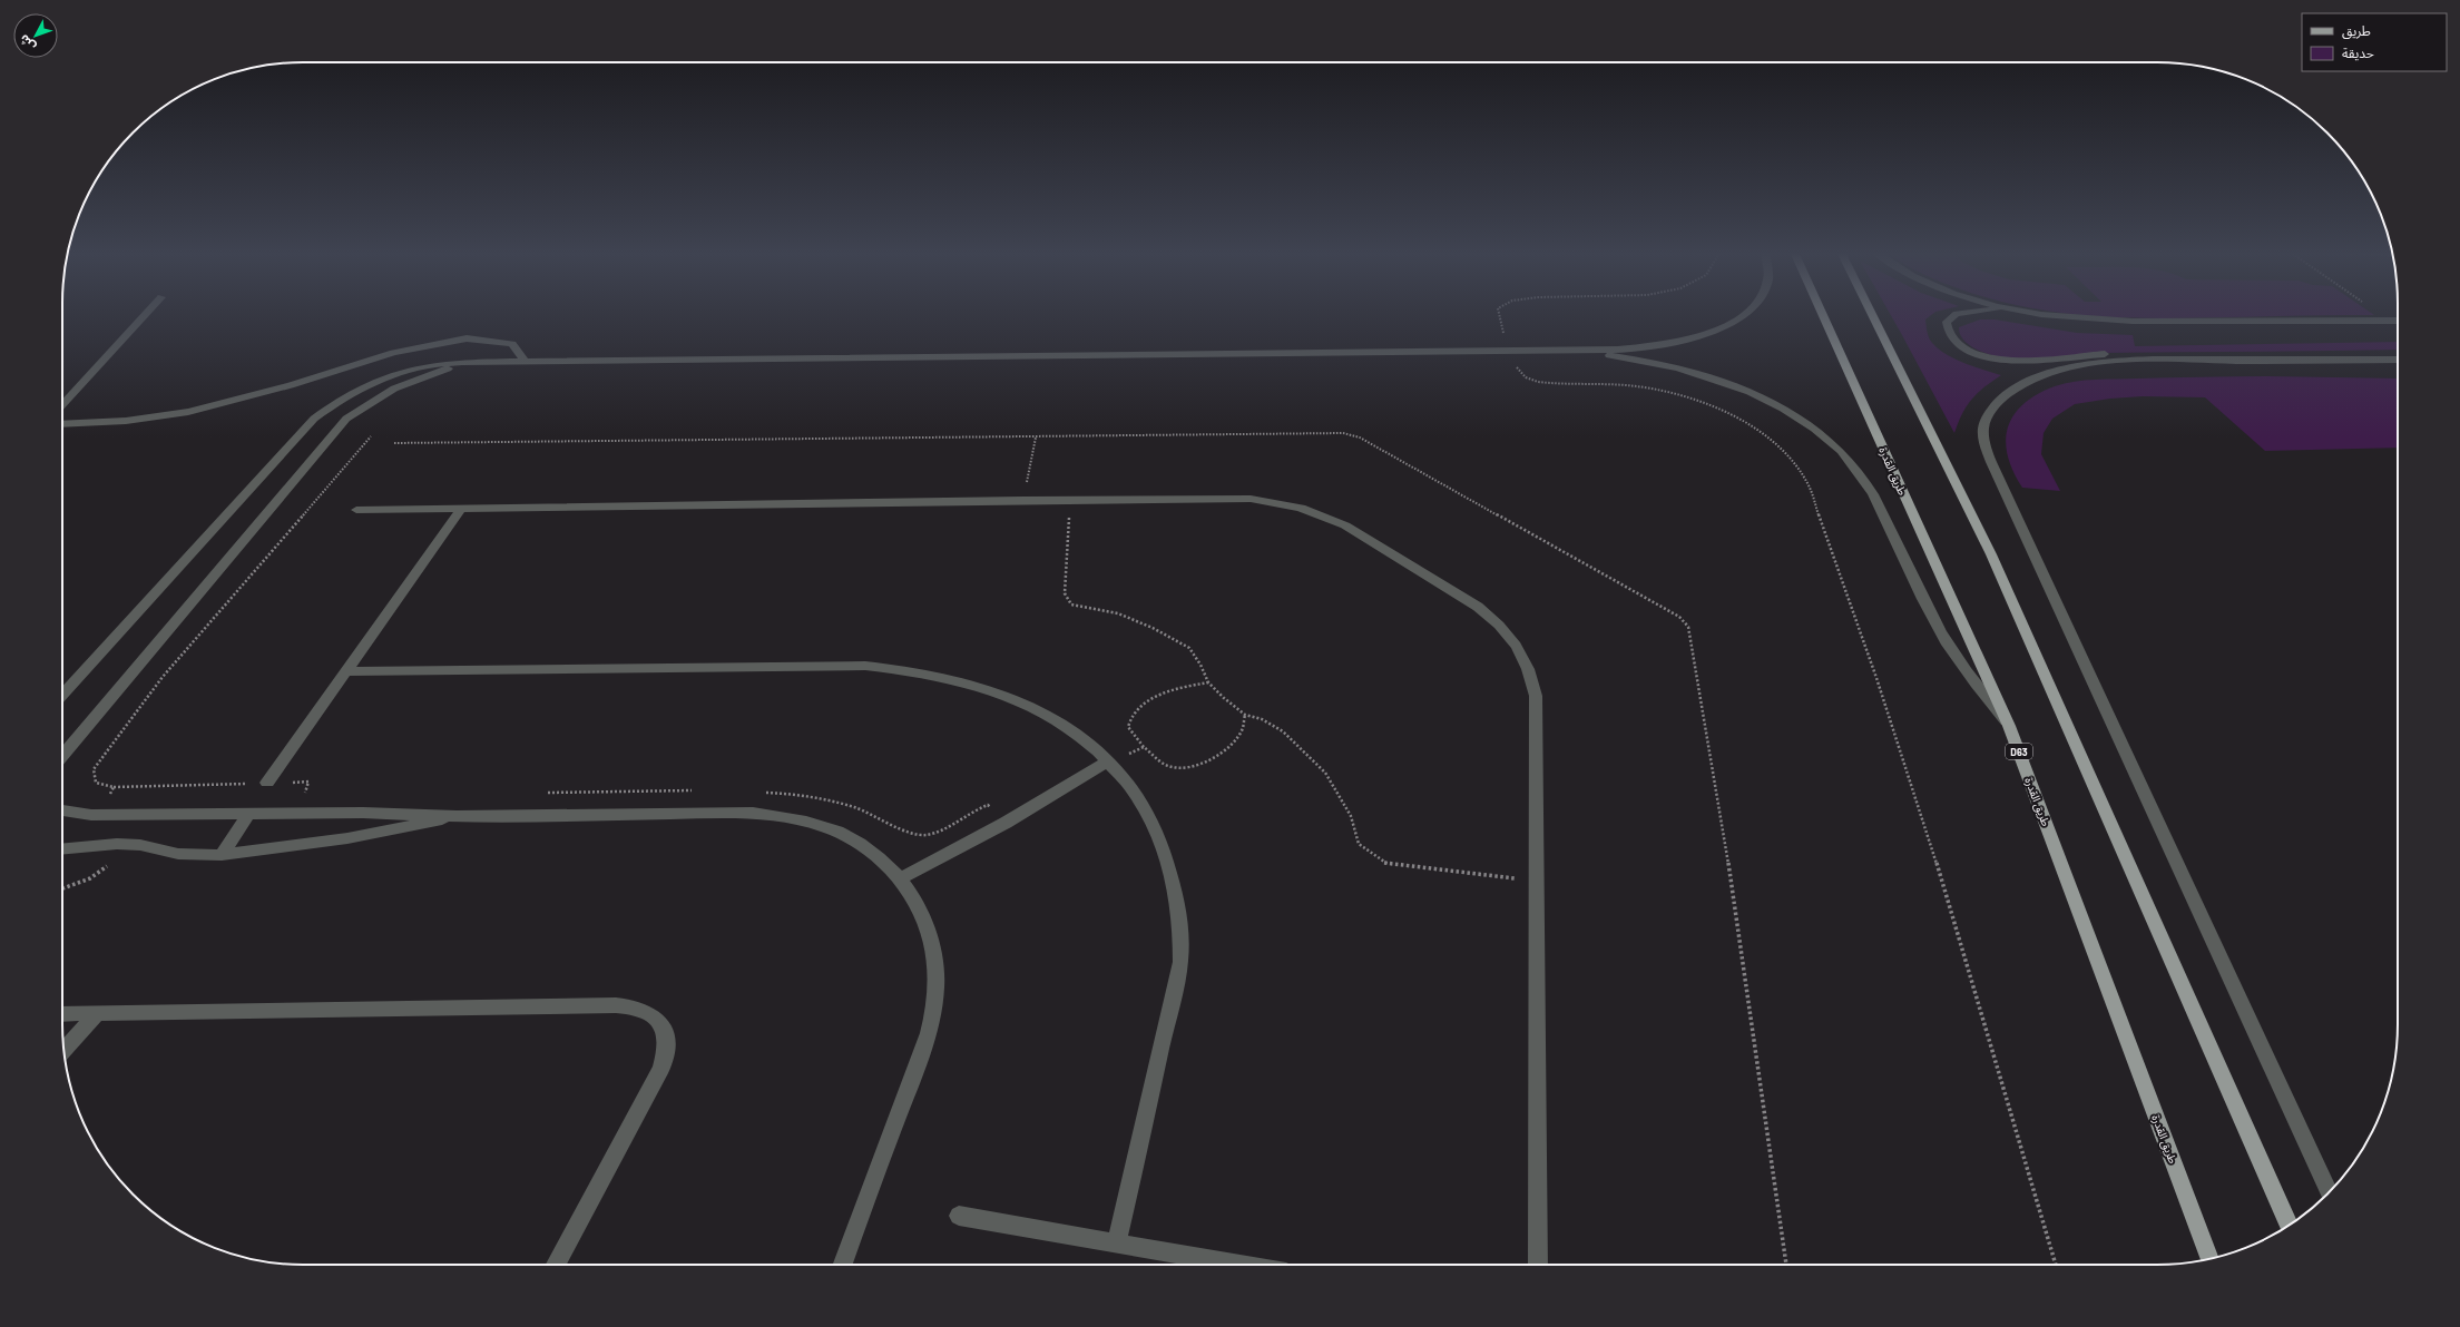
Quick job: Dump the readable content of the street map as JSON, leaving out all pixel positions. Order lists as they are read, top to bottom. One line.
{"streets":{"main road":["طريق القدرة","D63"]},"legend":["طريق","حديقة"],"north":"bottom left"}
